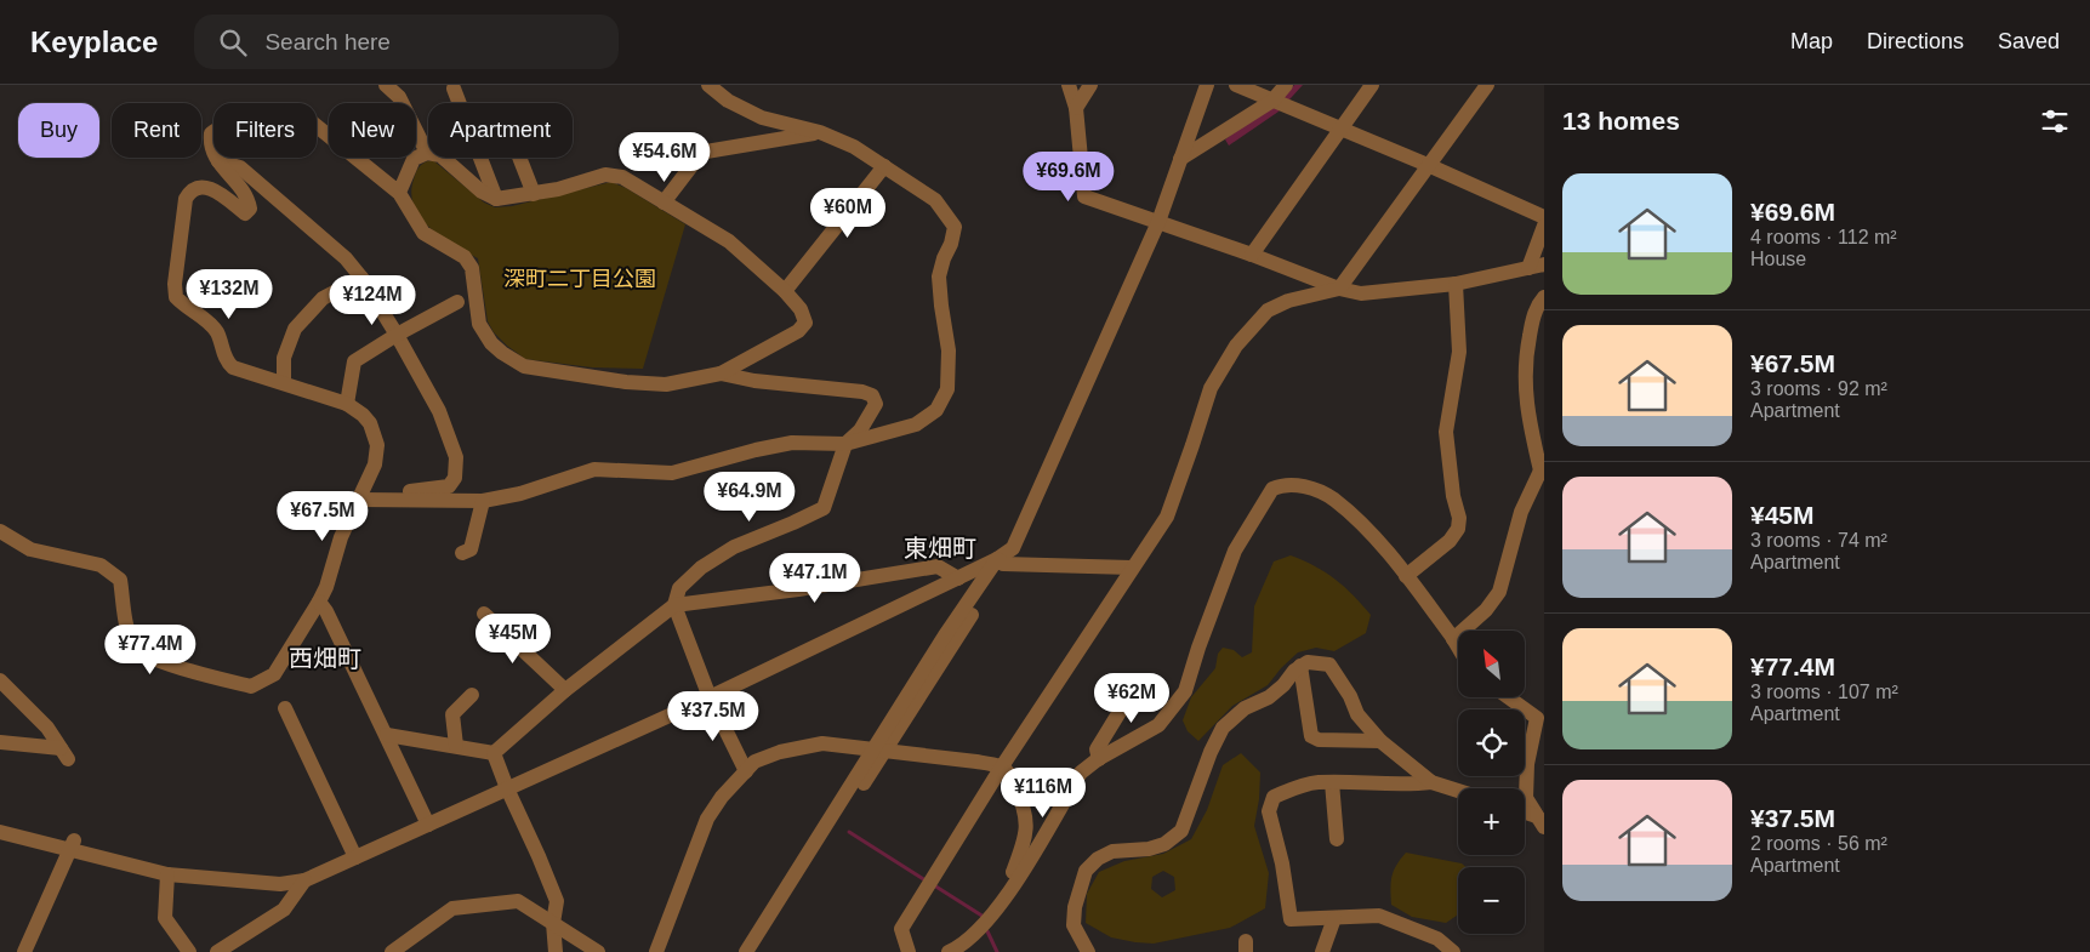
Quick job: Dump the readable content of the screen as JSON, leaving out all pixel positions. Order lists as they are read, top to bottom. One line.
{"districts":["東畑町","西畑町"],"parks":["深町二丁目公園"],"north":"top left","page":{"header":"Keyplace","search":"Search here","nav":["Map","Directions","Saved"],"heading":"13 homes","chip":["Buy","Rent","Filters","New","Apartment"],"price":["¥54.6M","¥69.6M","¥60M","¥132M","¥124M","¥64.9M","¥67.5M","¥47.1M","¥45M","¥77.4M","¥62M","¥37.5M","¥116M"],"list":[{"name":"¥69.6M","note":"4 rooms · 112 m² · House"},{"name":"¥67.5M","note":"3 rooms · 92 m² · Apartment"},{"name":"¥45M","note":"3 rooms · 74 m² · Apartment"},{"name":"¥77.4M","note":"3 rooms · 107 m² · Apartment"},{"name":"¥37.5M","note":"2 rooms · 56 m² · Apartment"}],"map_buttons":["+","−"]}}
